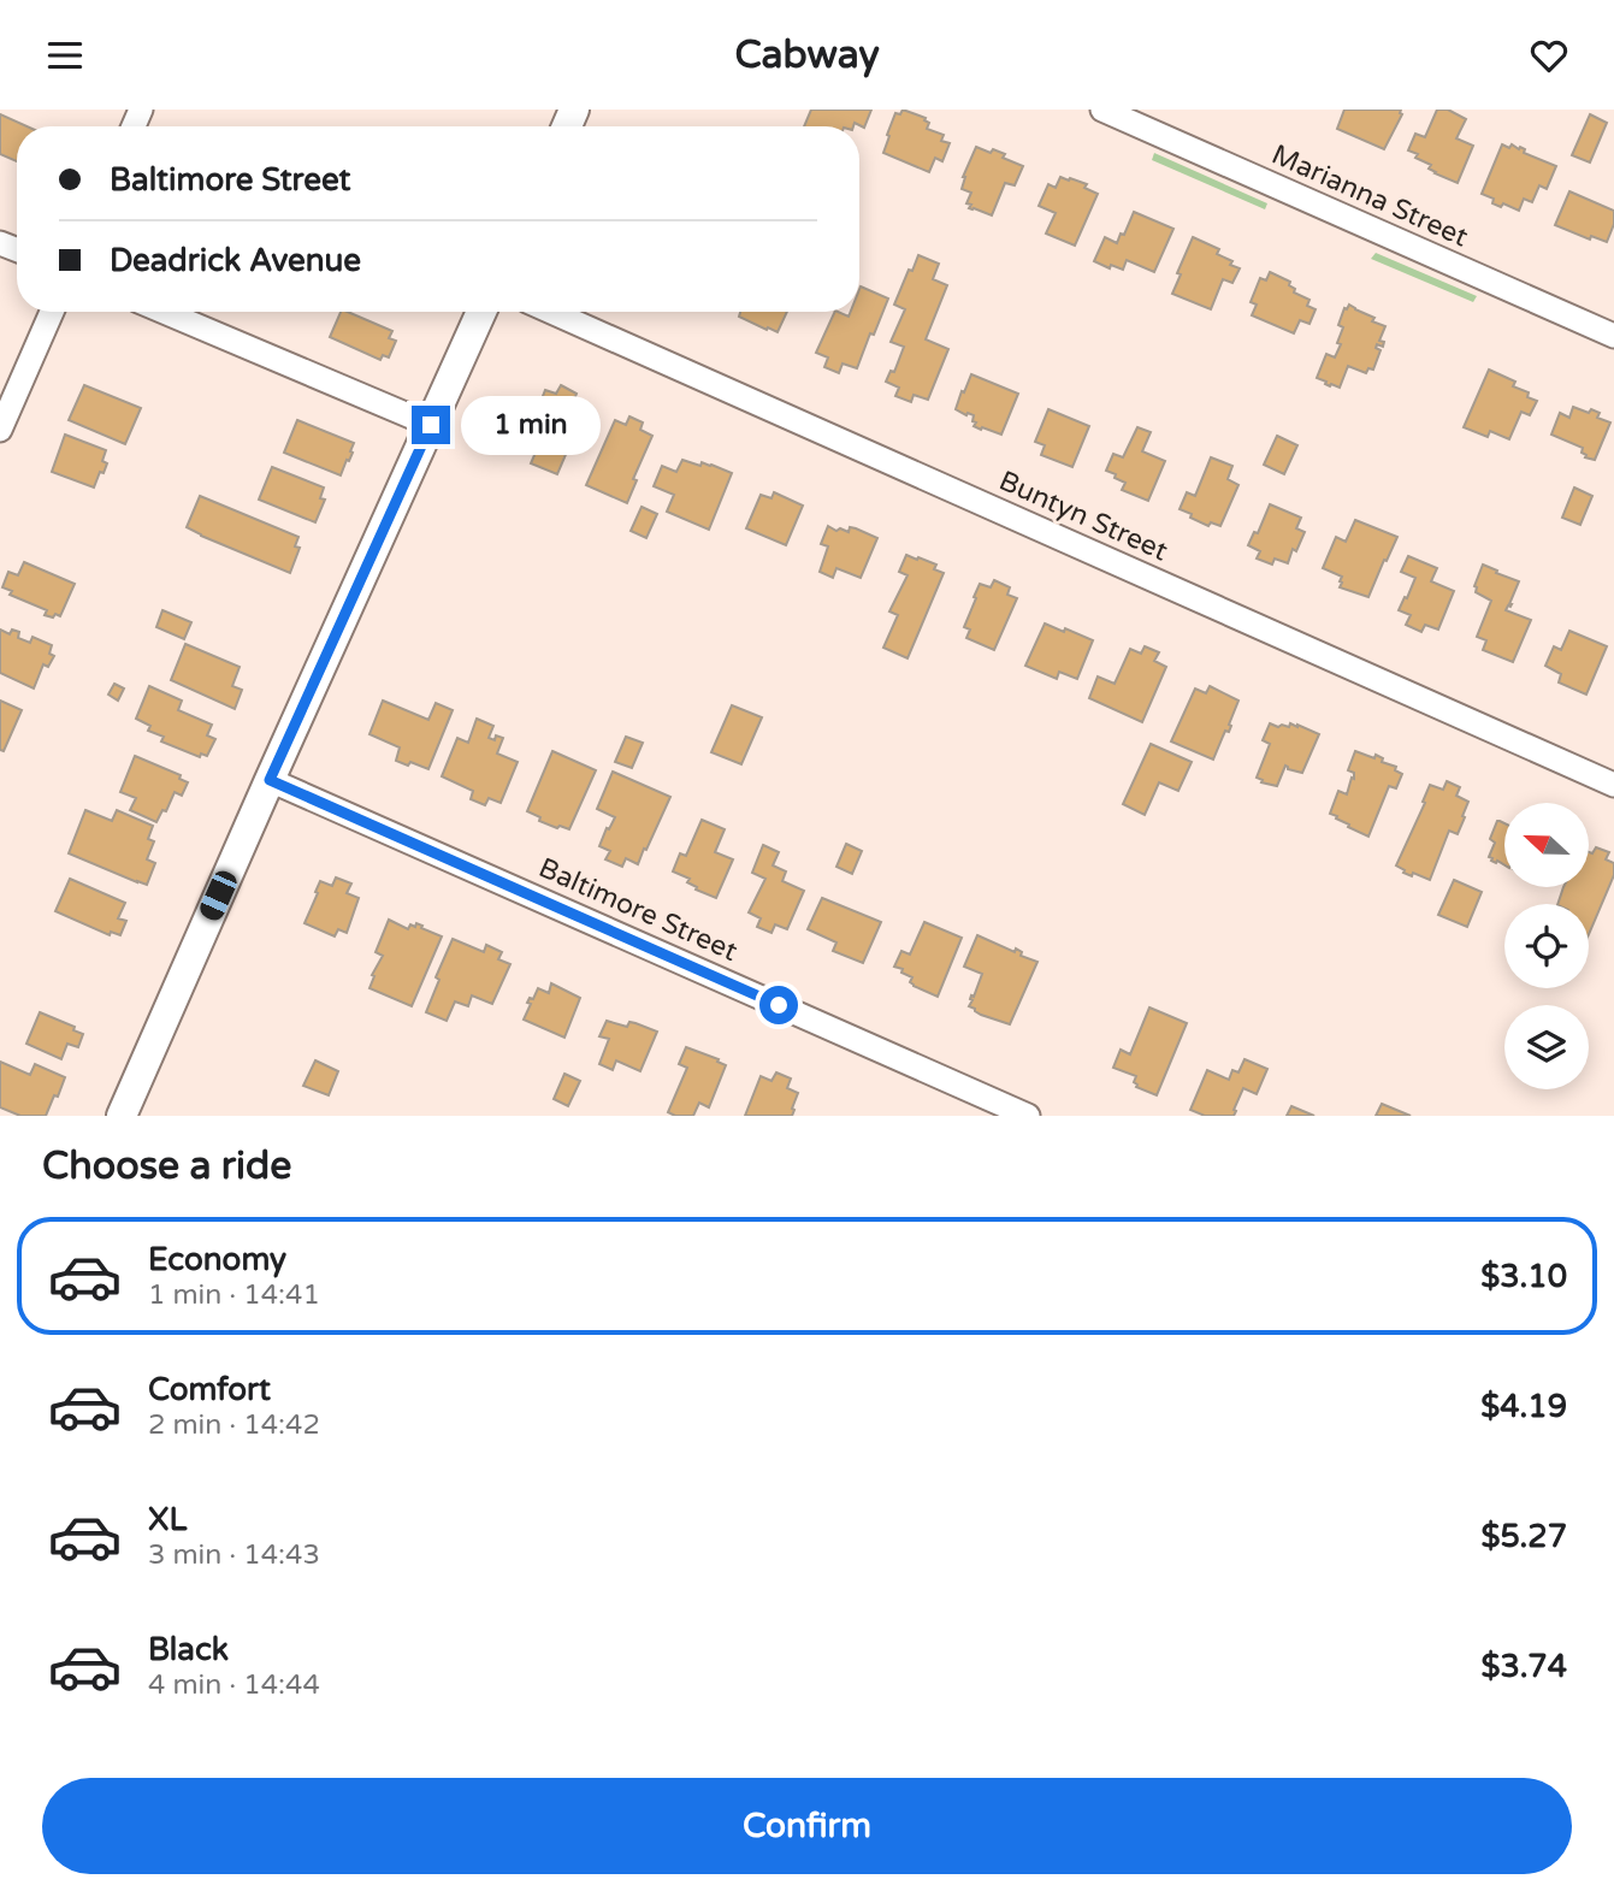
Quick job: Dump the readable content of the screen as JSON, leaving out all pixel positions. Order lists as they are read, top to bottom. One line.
{"streets":{"street":["Marianna Street","Buntyn Street","Baltimore Street"]},"north":"left","page":{"header":"Cabway","banner":["Baltimore Street","Deadrick Avenue"],"bubble":"1 min","heading":"Choose a ride","list":[{"name":"Economy","note":"1 min · 14:41","value":"$3.10"},{"name":"Comfort","note":"2 min · 14:42","value":"$4.19"},{"name":"XL","note":"3 min · 14:43","value":"$5.27"},{"name":"Black","note":"4 min · 14:44","value":"$3.74"}],"buttons":"Confirm"}}
